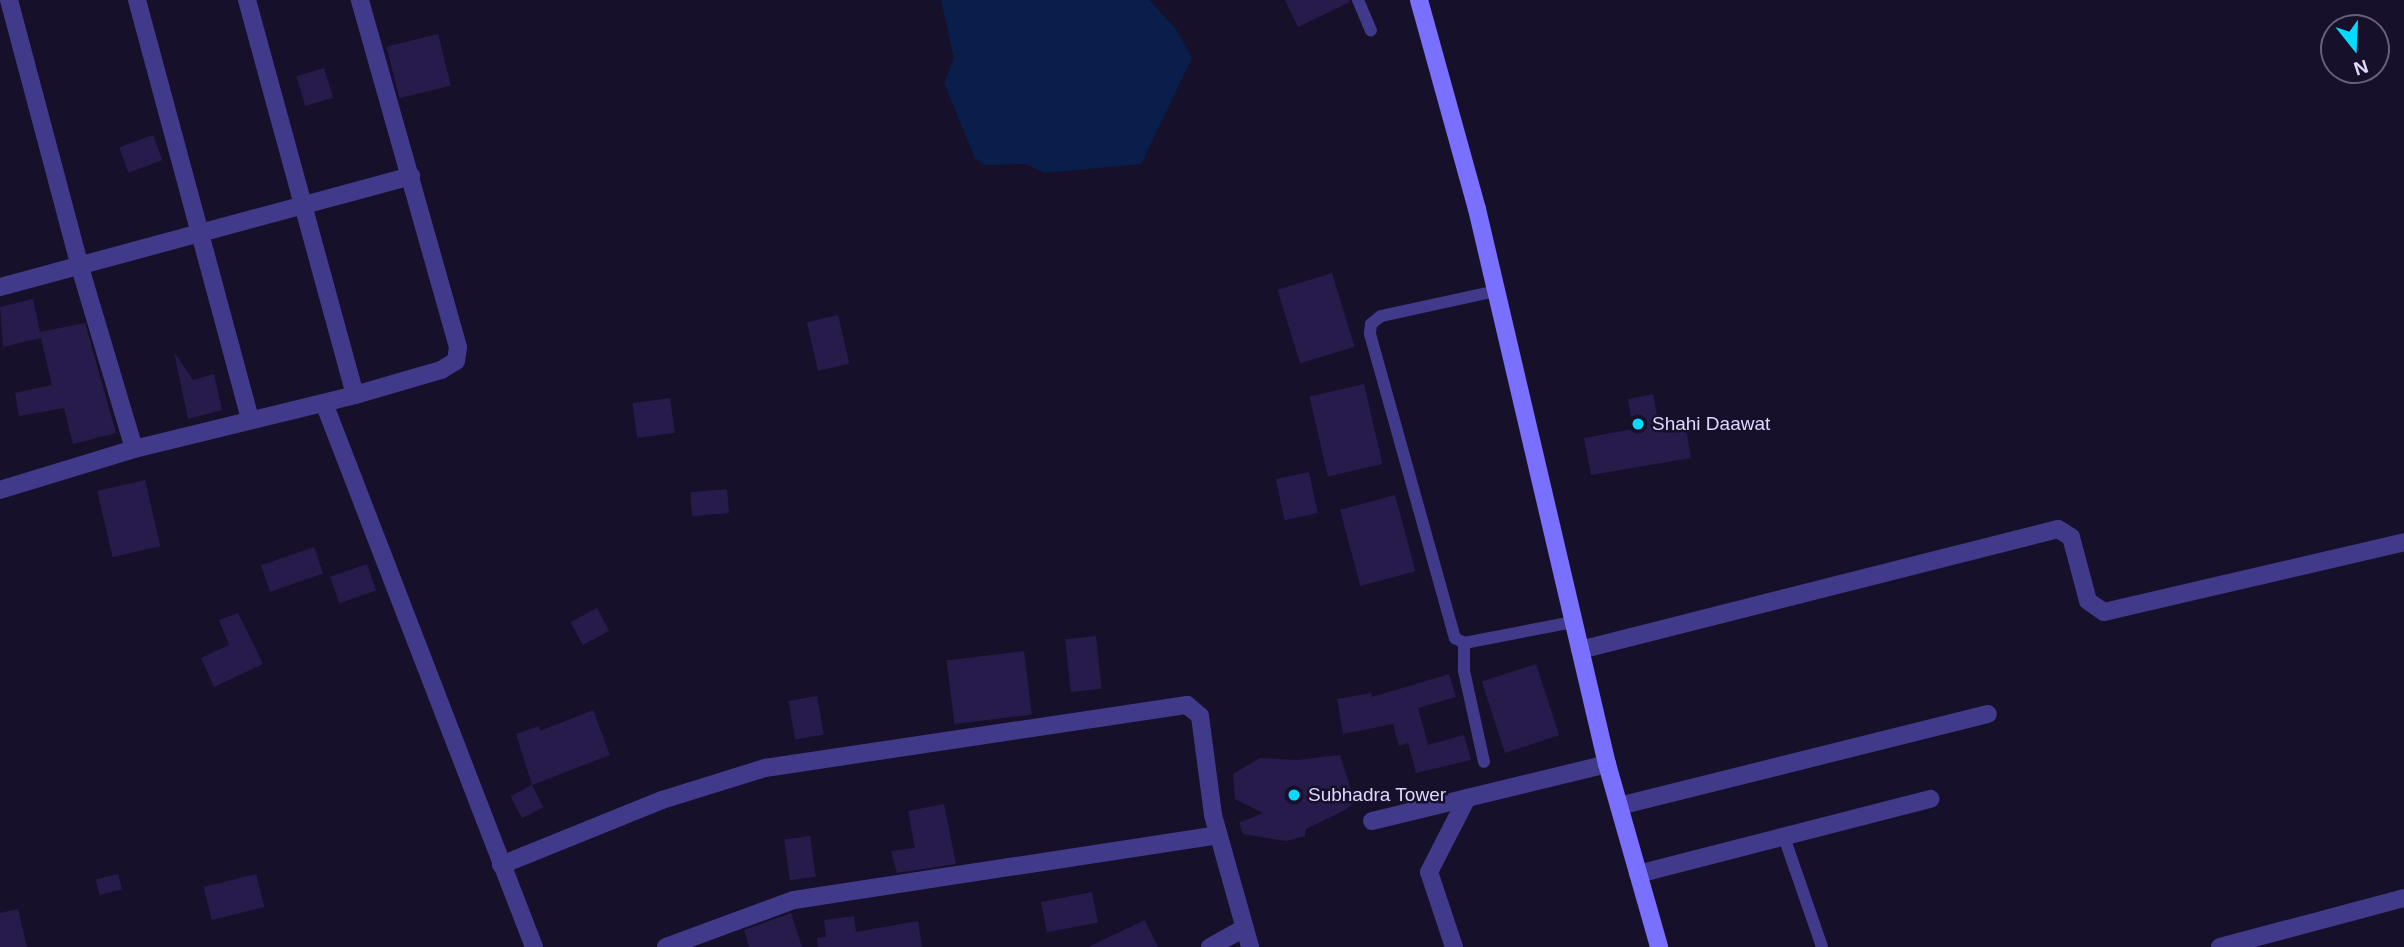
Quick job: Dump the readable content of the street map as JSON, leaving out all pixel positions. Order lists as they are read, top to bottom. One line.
{"places":["Shahi Daawat","Subhadra Tower"],"north":"bottom"}
